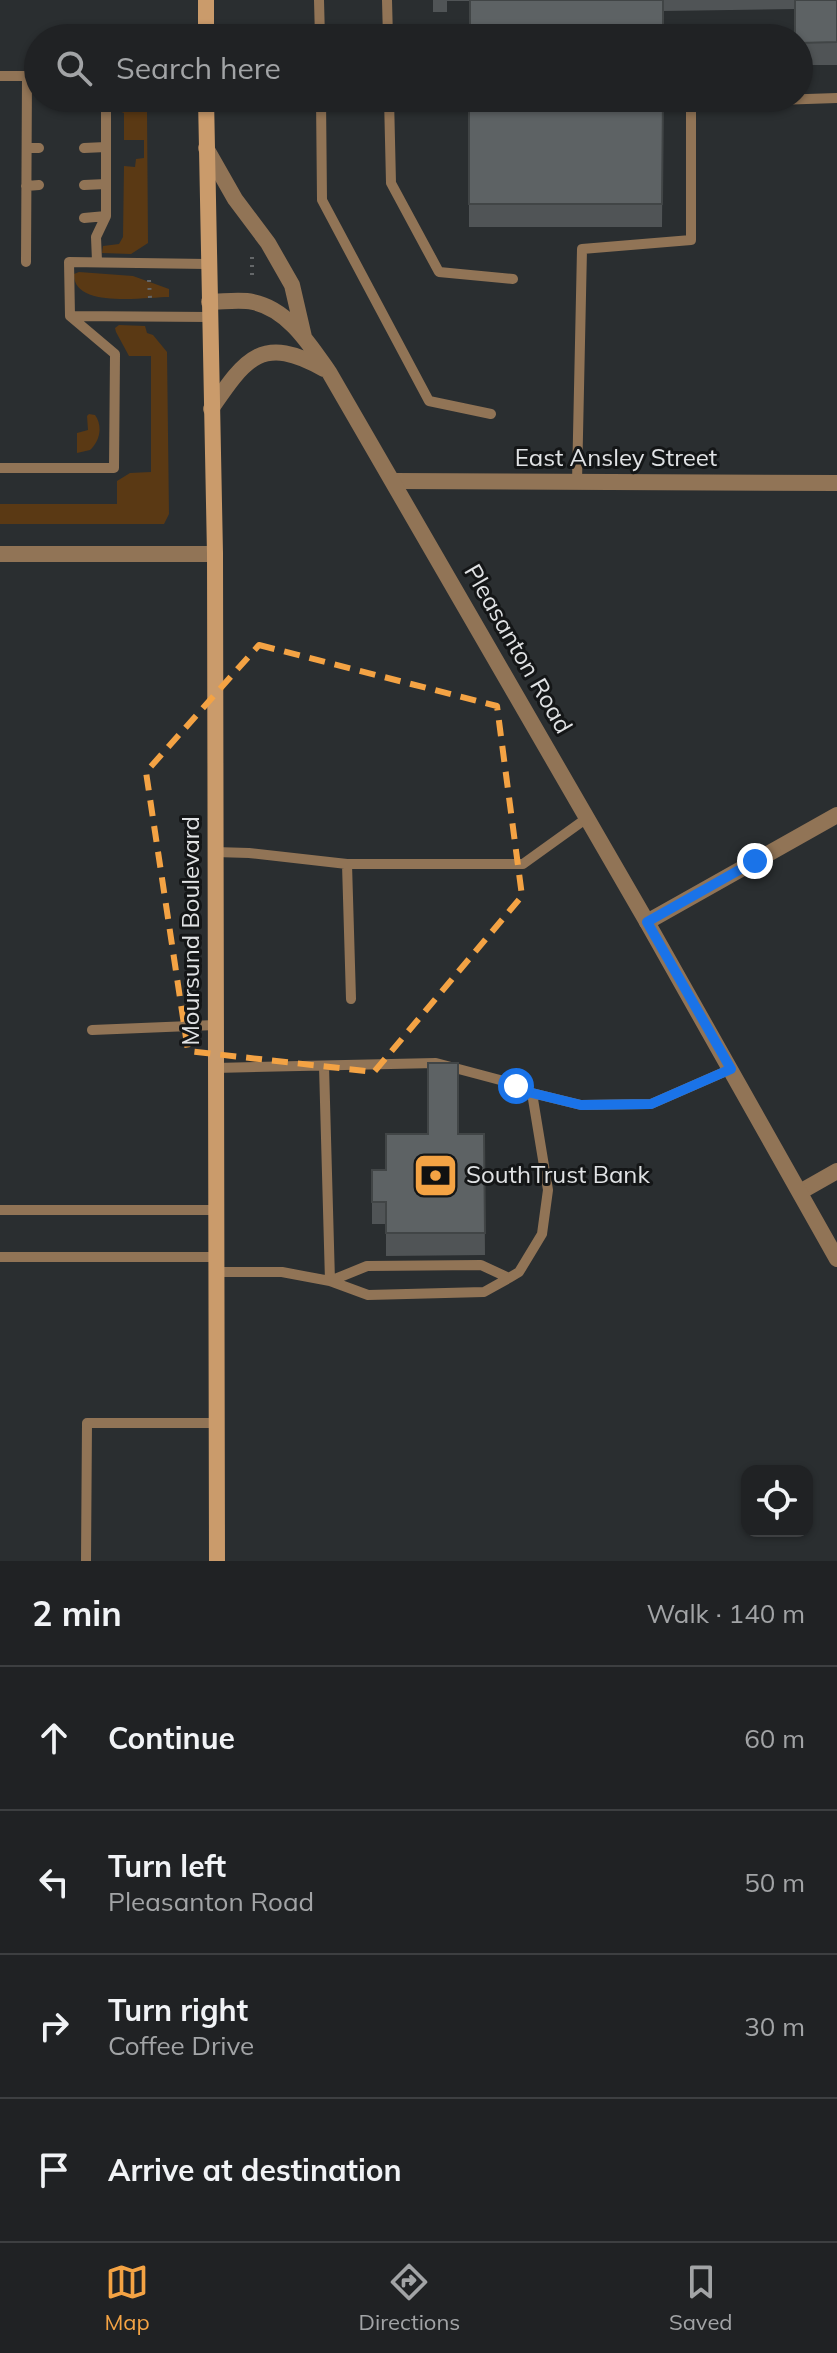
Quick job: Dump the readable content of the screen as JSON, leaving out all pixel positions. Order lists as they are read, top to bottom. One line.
{"streets":{"main road":["Moursund Boulevard"],"street":["East Ansley Street","Pleasanton Road"]},"crossings":[["East Ansley Street","Pleasanton Road"],["Pleasanton Road","Moursund Boulevard"]],"places":{"bank":["SouthTrust Bank"]},"page":{"search":"Search here","heading":["2 min","Walk · 140 m"],"list":[["Continue","60 m"],["Turn left","Pleasanton Road","50 m"],["Turn right","Coffee Drive","30 m"],"Arrive at destination"],"nav":["Map","Directions","Saved"]}}
